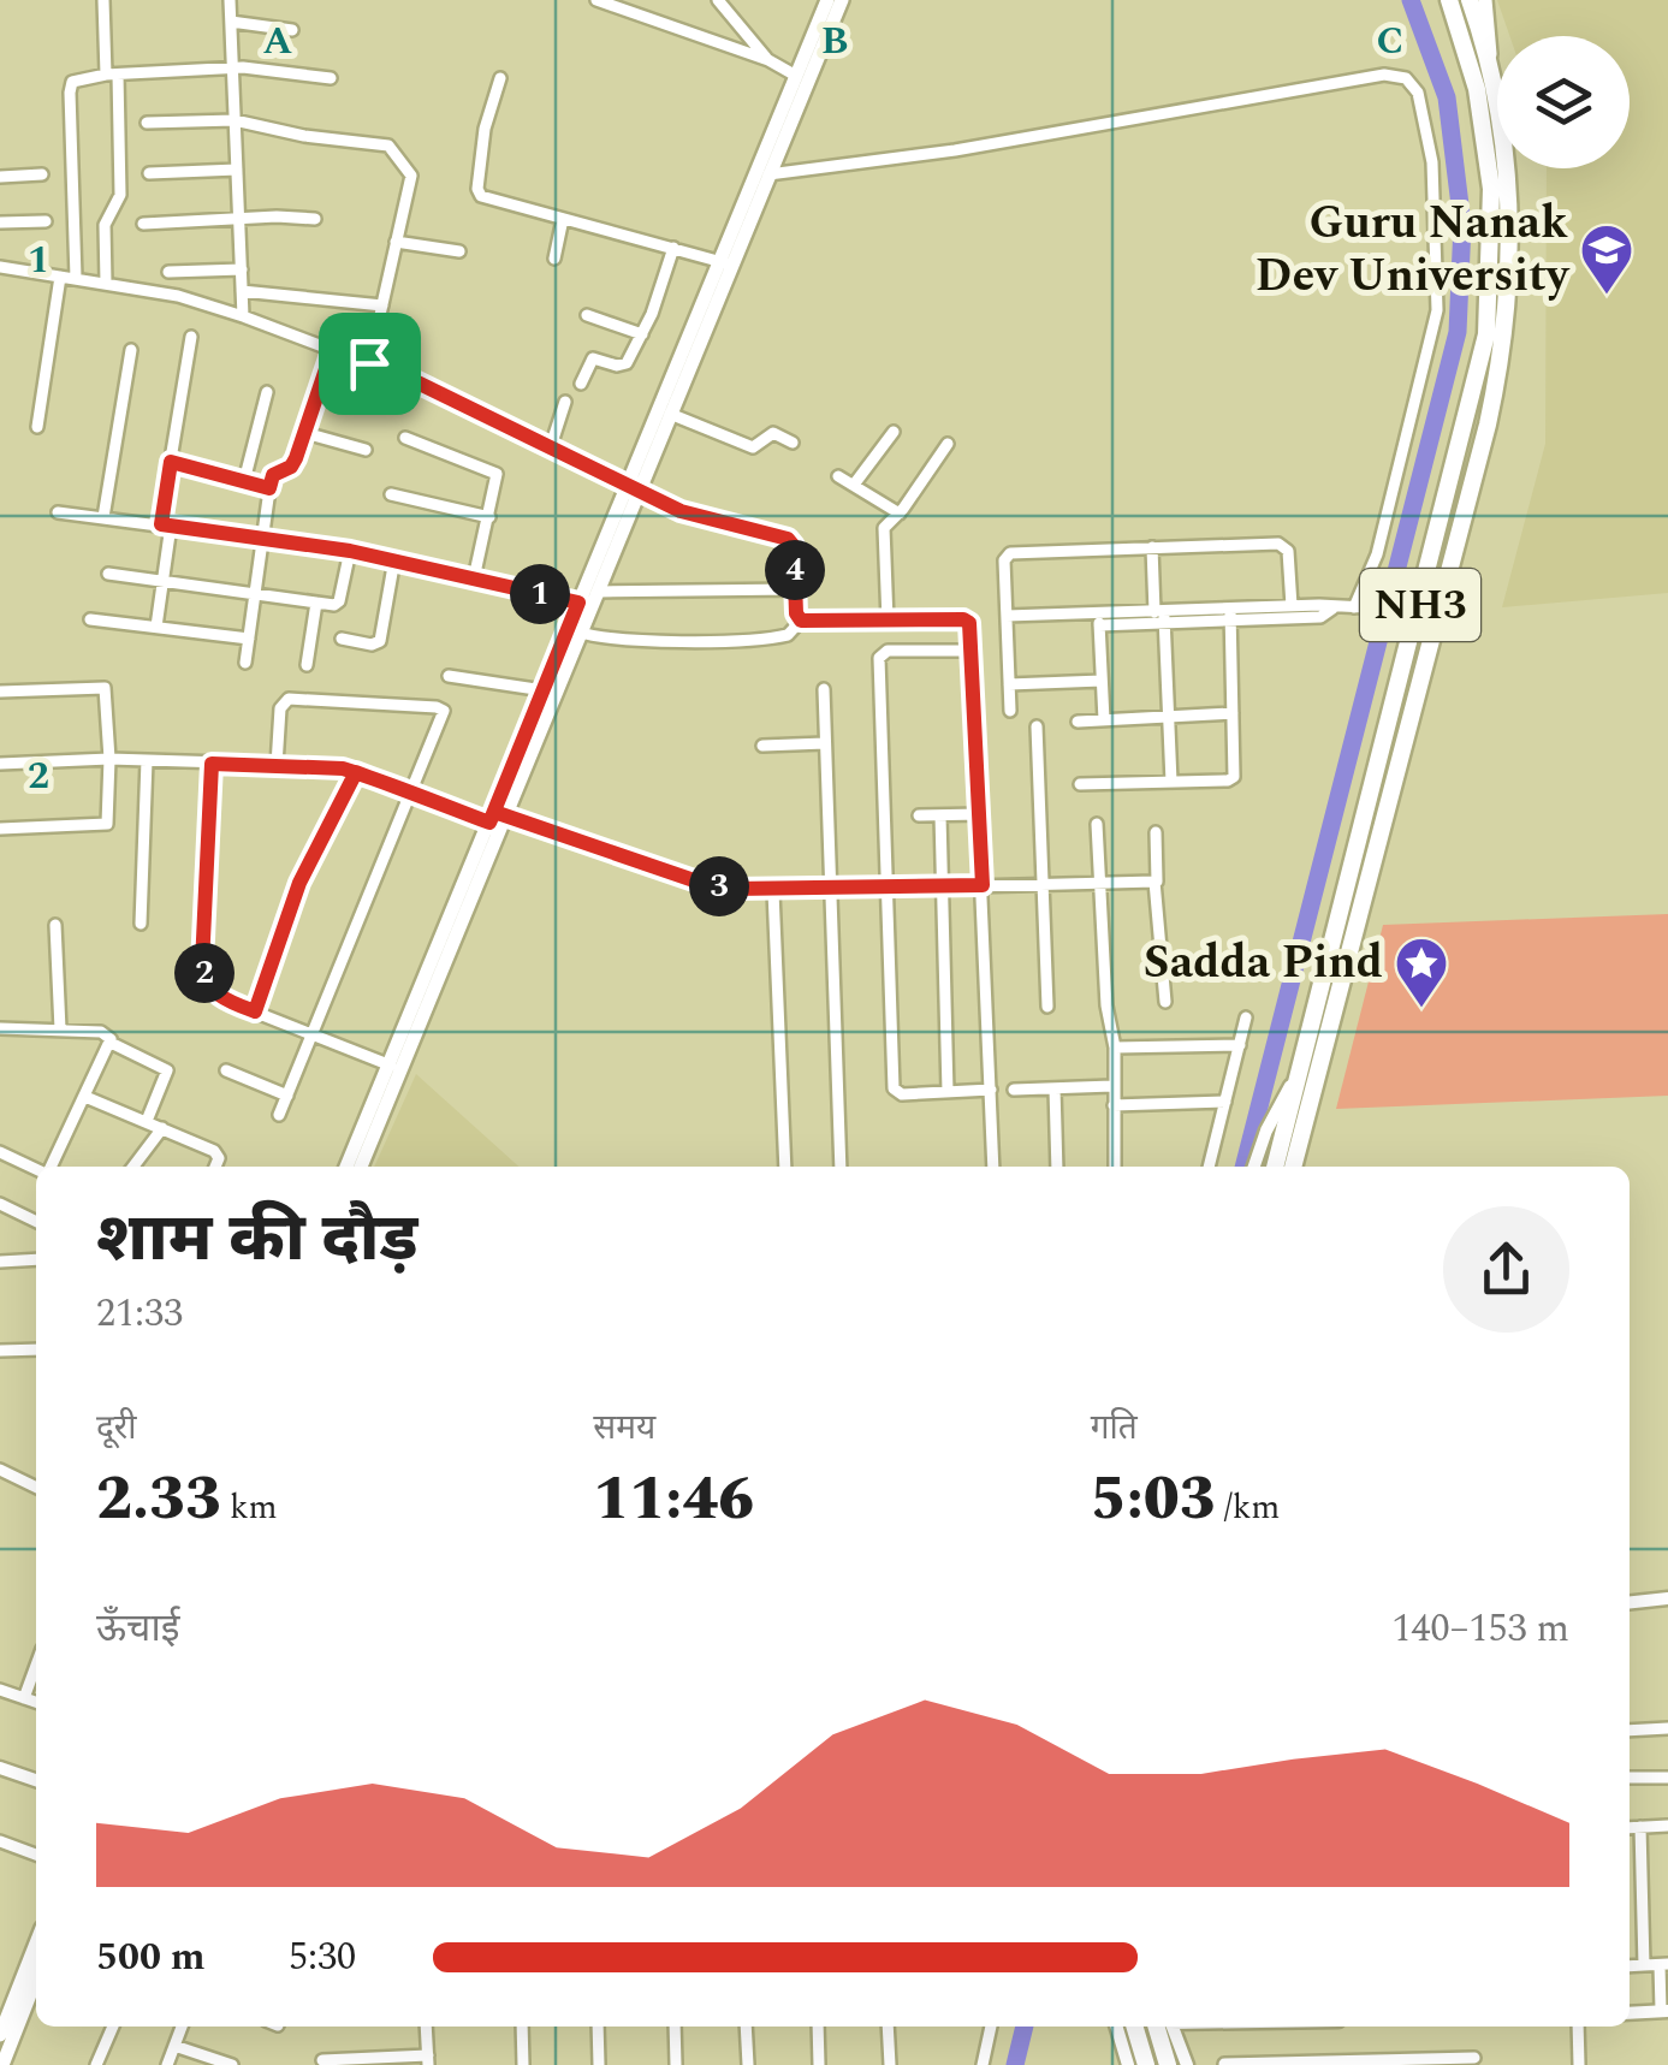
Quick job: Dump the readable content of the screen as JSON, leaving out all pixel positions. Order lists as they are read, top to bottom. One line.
{"streets":{"highway":["NH3"]},"places":{"school or university":["Guru Nanak Dev University"],"place":["Sadda Pind"]},"page":{"pins":["4","1","3","2"],"heading":["शाम की दौड़","21:33"],"stats":[["दूरी","2.33 km"],["समय","11:46"],["गति","5:03 /km"]],"chart":["ऊँचाई","140–153 m"],"list":[{"name":"500 m","note":"5:30"}]},"grid":{"columns":["A","B","C"],"rows":["1","2"]}}
